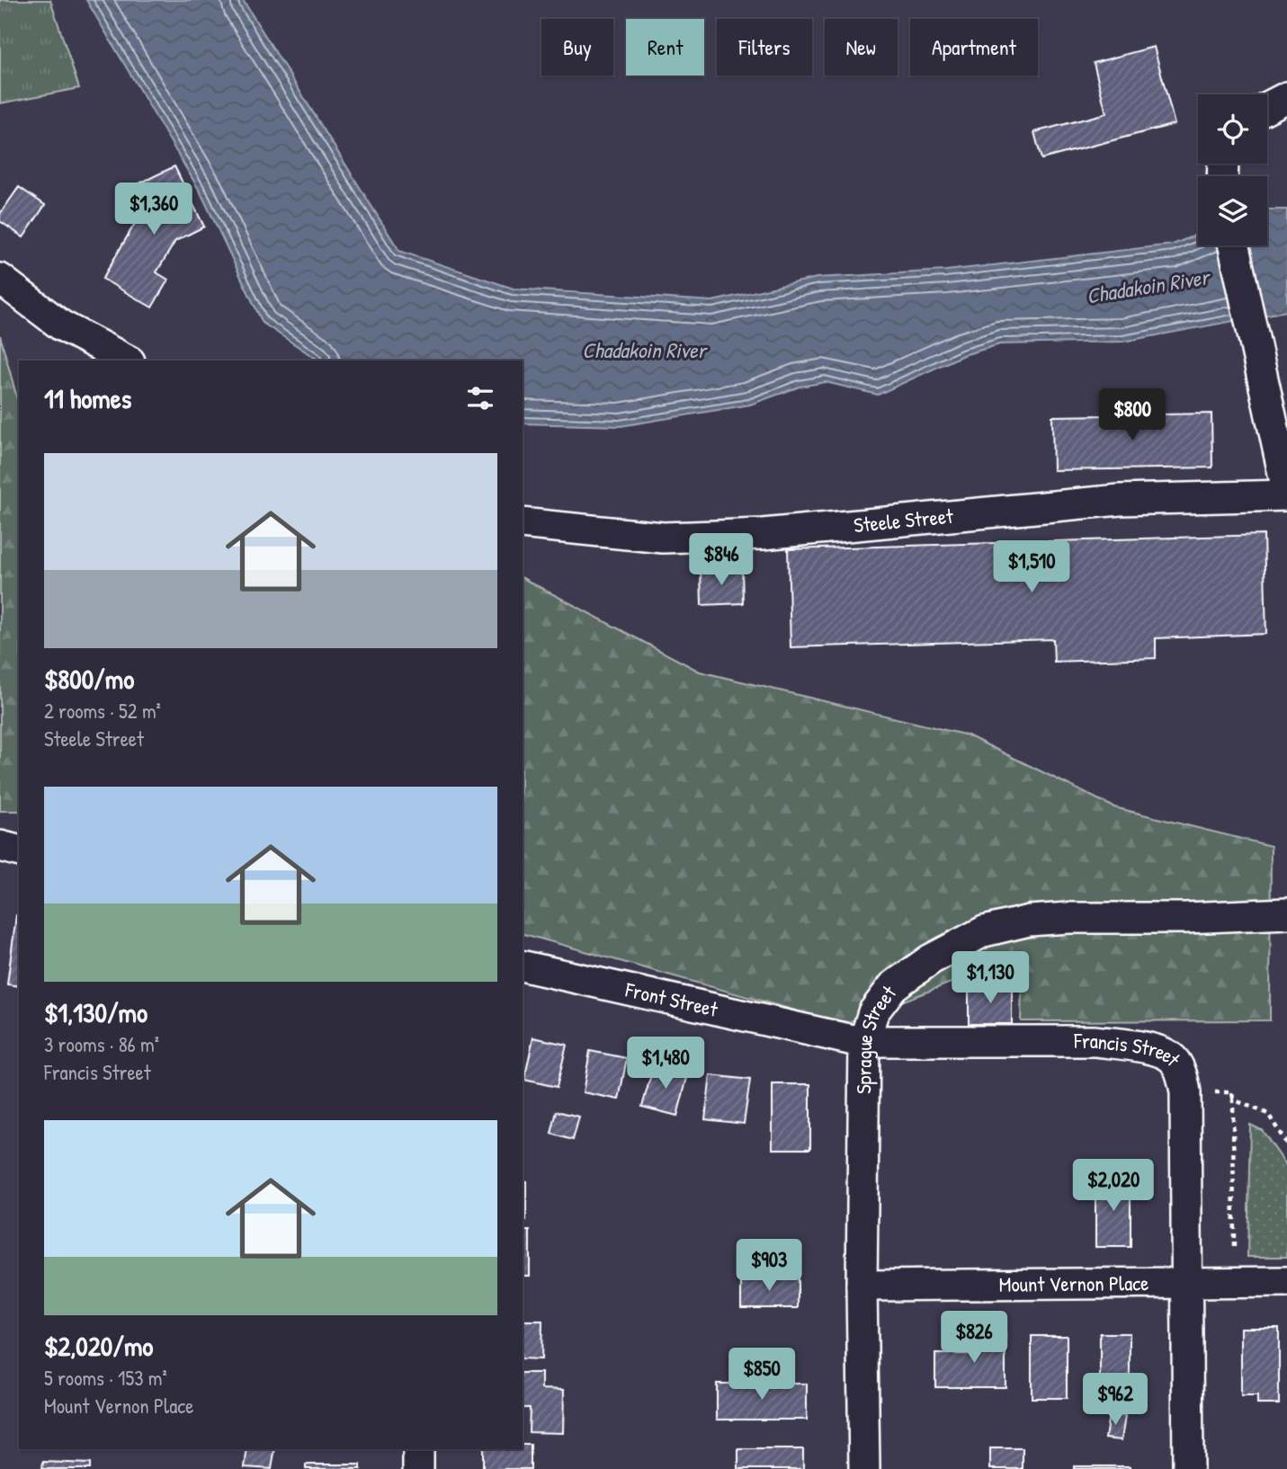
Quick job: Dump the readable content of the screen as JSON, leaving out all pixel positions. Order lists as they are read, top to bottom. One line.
{"streets":{"street":["Steele Street","Front Street","Sprague Street","Francis Street","Mount Vernon Place"]},"crossings":[["Front Street","Sprague Street"],["Front Street","Francis Street"],["Sprague Street","Francis Street"],["Sprague Street","Mount Vernon Place"],["Francis Street","Mount Vernon Place"]],"water":["Chadakoin River"],"page":{"chip":["Buy","Rent","Filters","New","Apartment"],"price":["$1,360","$800","$846","$1,510","$1,130","$1,480","$2,020","$903","$826","$850","$962"],"heading":"11 homes","list":[{"name":"$800/mo","note":"2 rooms · 52 m² · Steele Street"},{"name":"$1,130/mo","note":"3 rooms · 86 m² · Francis Street"},{"name":"$2,020/mo","note":"5 rooms · 153 m² · Mount Vernon Place"}]}}
